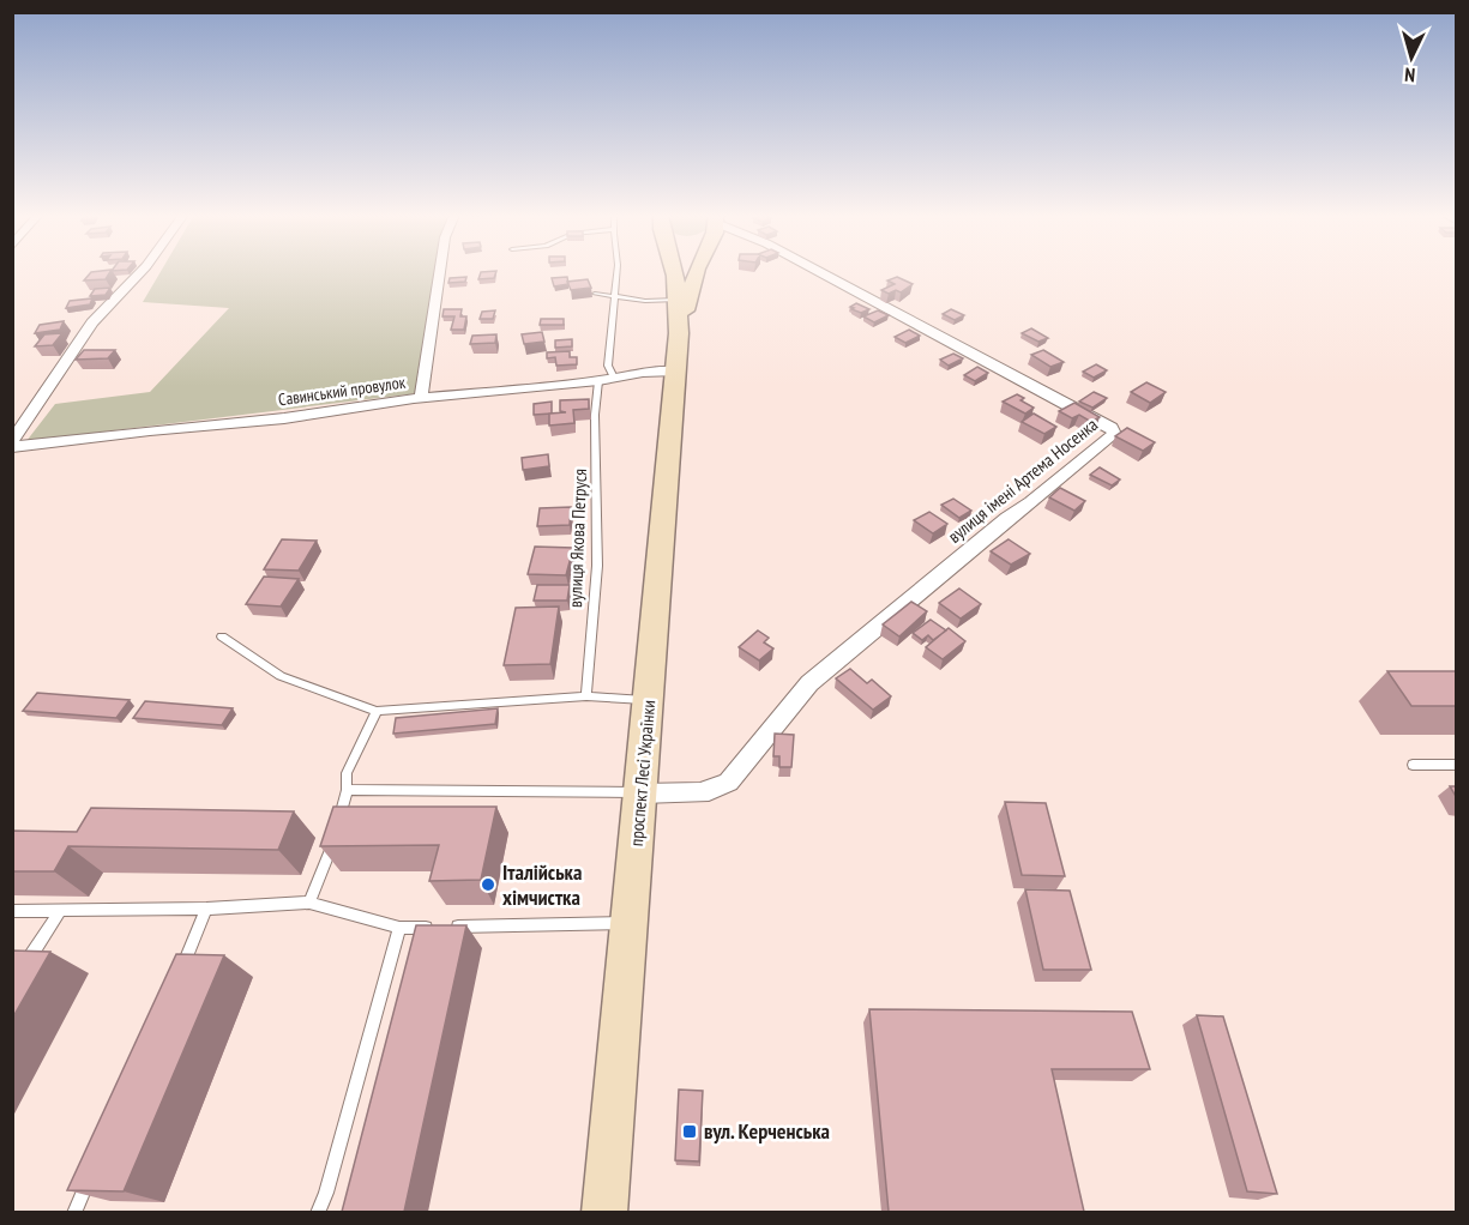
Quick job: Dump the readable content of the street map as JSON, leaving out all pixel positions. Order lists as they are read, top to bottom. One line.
{"streets":{"street":["Савинський провулок","вулиця імені Артема Носенка","проспект Лесі Українки"],"lane":["вулиця Якова Петруся"]},"crossings":[["Савинський провулок","вулиця Якова Петруся"],["Савинський провулок","проспект Лесі Українки"],["вулиця імені Артема Носенка","проспект Лесі Українки"]],"places":{"other":["Італійська хімчистка"],"transit":["вул. Керченська"]},"north":"bottom"}
